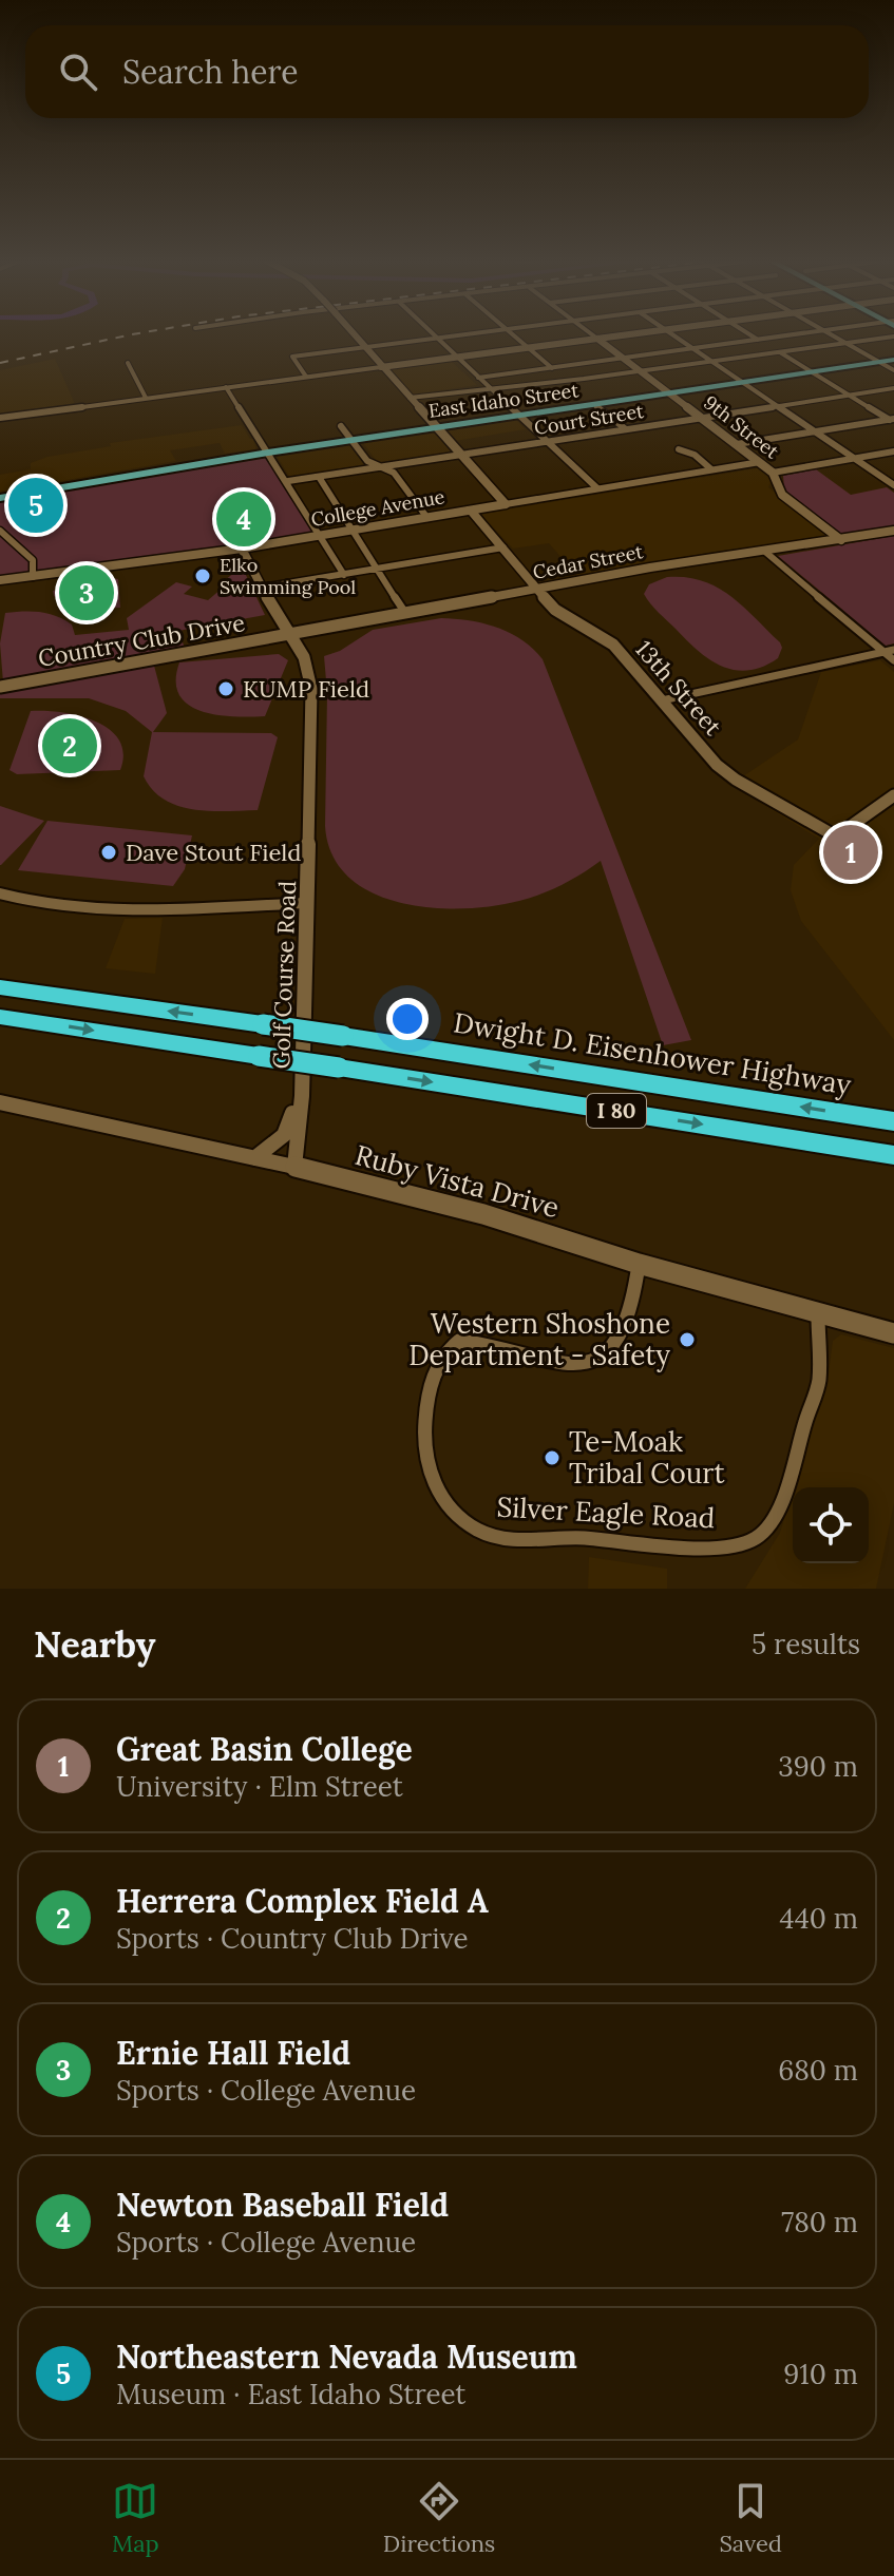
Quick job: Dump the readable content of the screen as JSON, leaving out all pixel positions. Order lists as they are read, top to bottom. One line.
{"streets":{"highway":["Dwight D. Eisenhower Highway","I 80"],"main road":["East Idaho Street"],"street":["Court Street","9th Street","College Avenue","Cedar Street","Country Club Drive","13th Street","Golf Course Road","Ruby Vista Drive","Silver Eagle Road"]},"crossings":[["East Idaho Street","9th Street"],["Court Street","9th Street"],["9th Street","College Avenue"],["9th Street","Cedar Street"],["College Avenue","13th Street"],["College Avenue","Golf Course Road"],["Cedar Street","Country Club Drive"],["Cedar Street","13th Street"],["Cedar Street","Golf Course Road"],["Country Club Drive","Golf Course Road"],["Golf Course Road","Ruby Vista Drive"],["Ruby Vista Drive","Silver Eagle Road"]],"places":["Elko Swimming Pool","KUMP Field","Dave Stout Field","Western Shoshone Department - Safety","Te-Moak Tribal Court"],"page":{"search":"Search here","pins":["5","4","3","2","1"],"heading":["Nearby","5 results"],"list":[{"mark":"1","name":"Great Basin College","note":"University · Elm Street","value":"390 m"},{"mark":"2","name":"Herrera Complex Field A","note":"Sports · Country Club Drive","value":"440 m"},{"mark":"3","name":"Ernie Hall Field","note":"Sports · College Avenue","value":"680 m"},{"mark":"4","name":"Newton Baseball Field","note":"Sports · College Avenue","value":"780 m"},{"mark":"5","name":"Northeastern Nevada Museum","note":"Museum · East Idaho Street","value":"910 m"}],"nav":["Map","Directions","Saved"]}}
